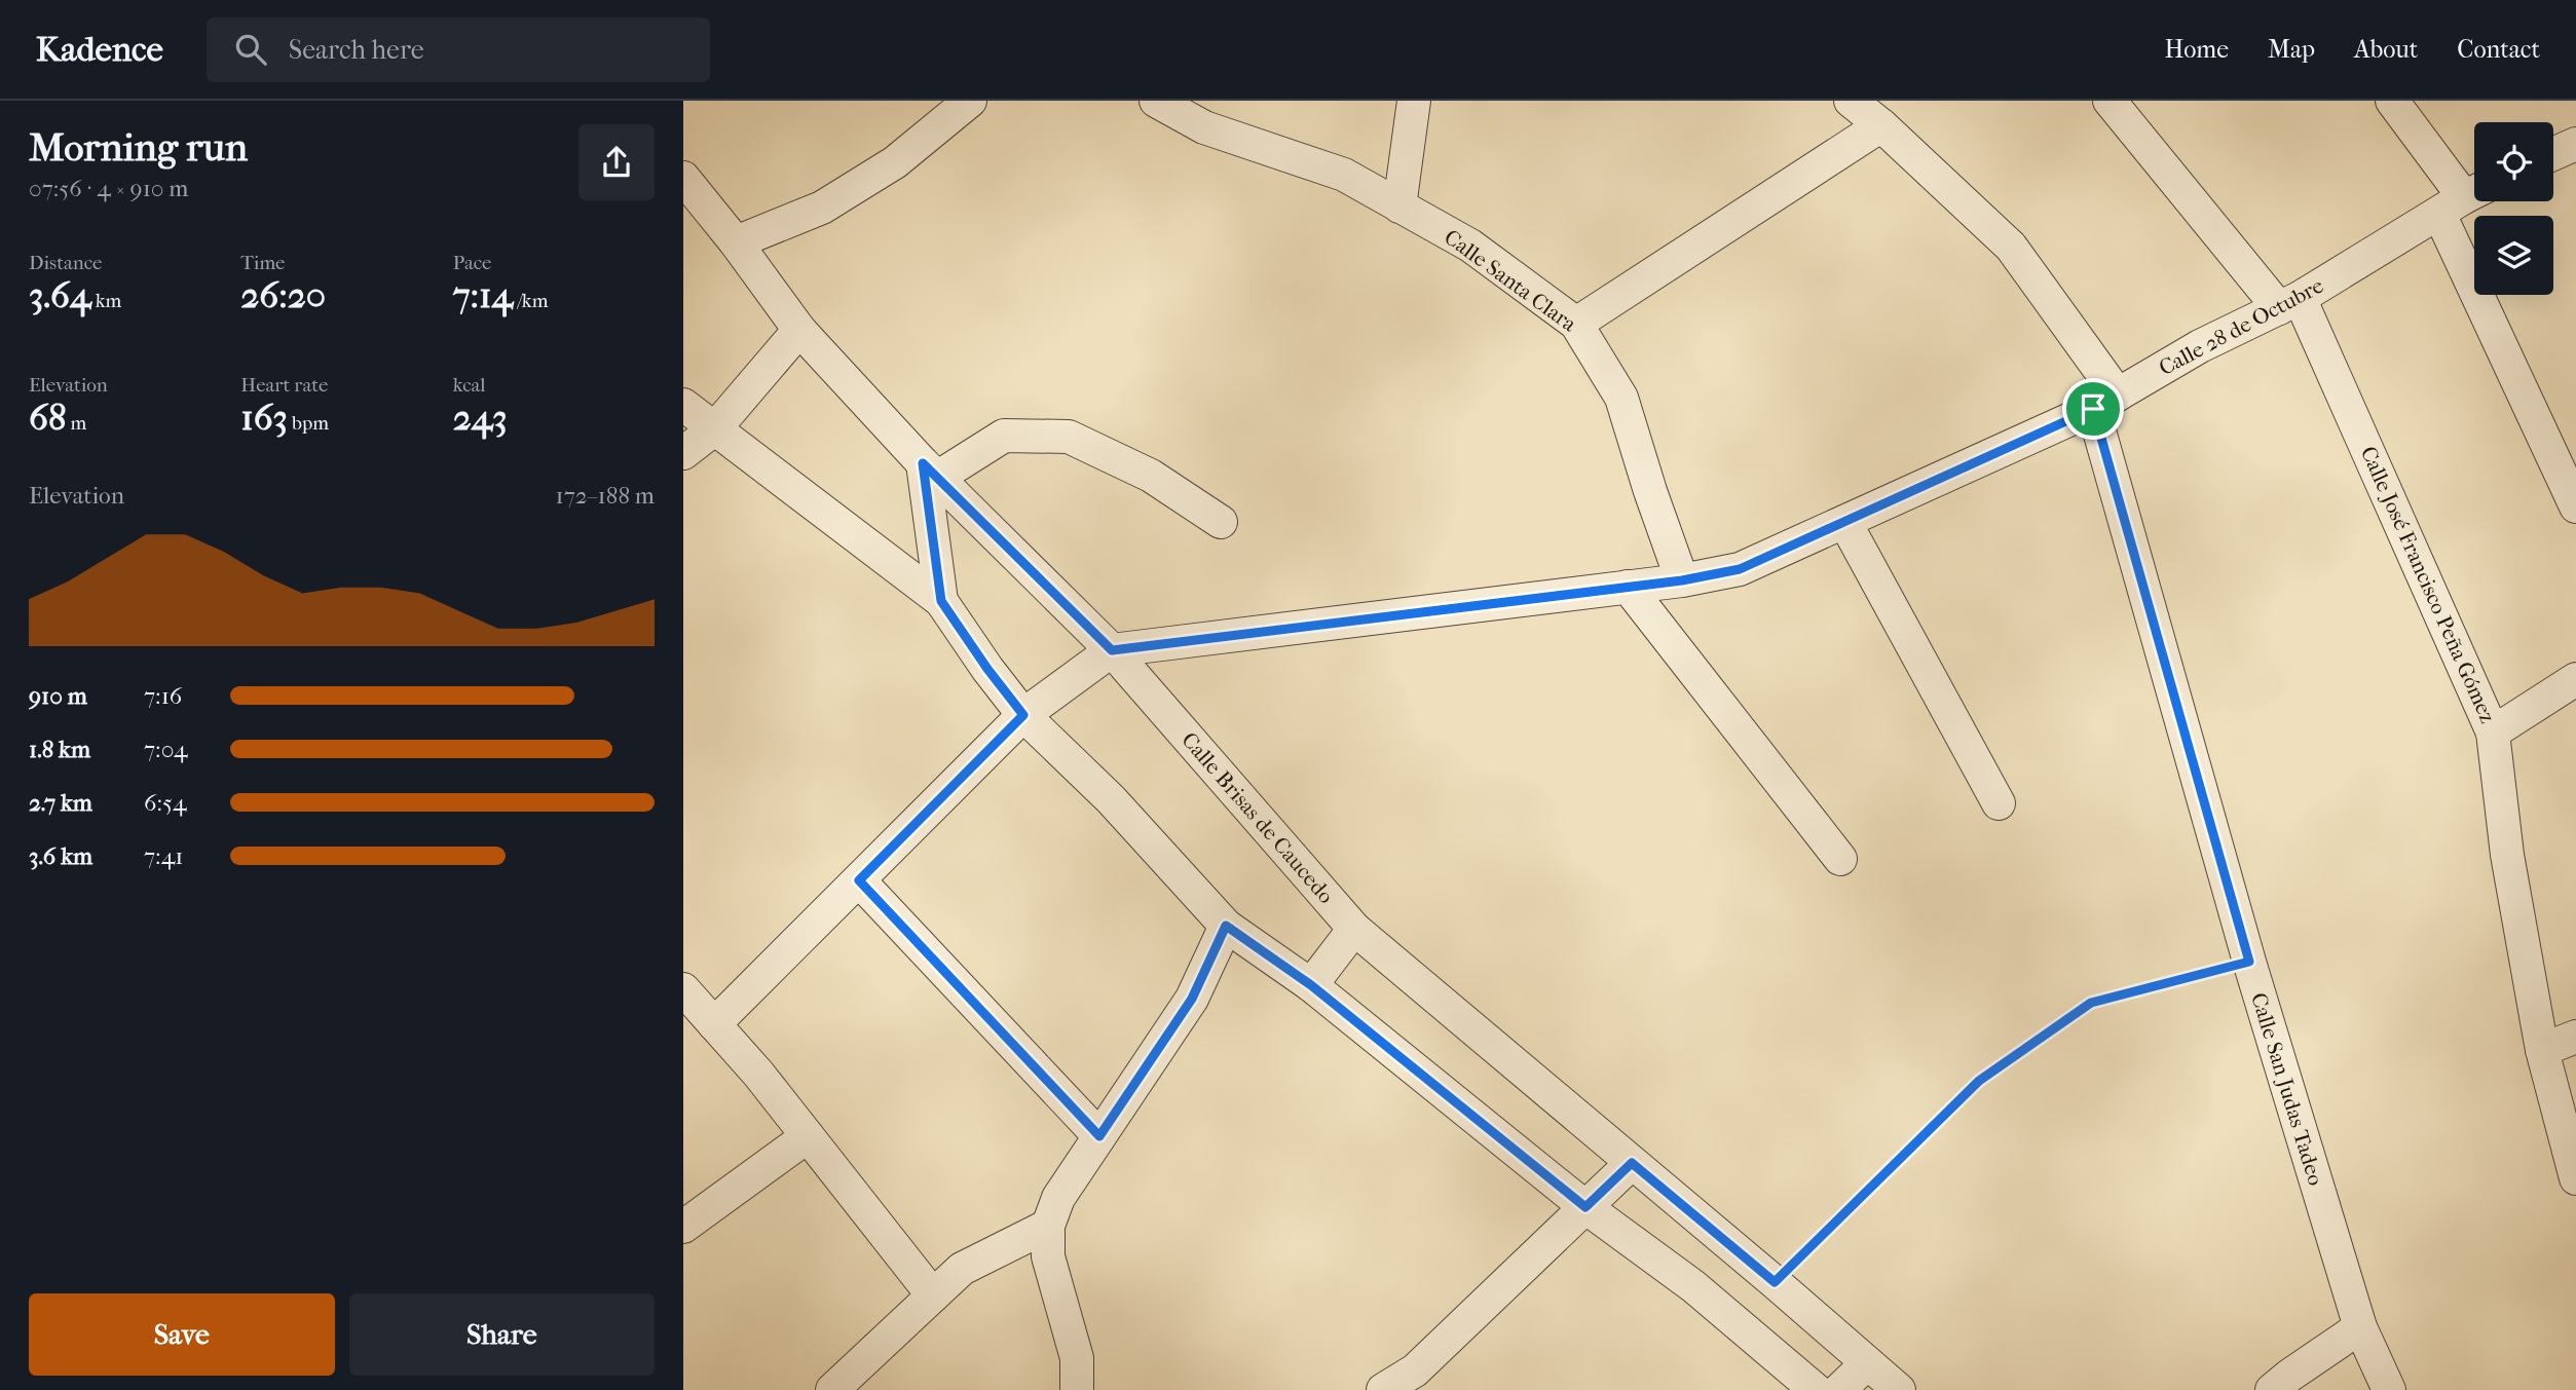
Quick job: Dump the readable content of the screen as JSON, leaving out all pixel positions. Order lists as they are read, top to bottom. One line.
{"streets":{"street":["Calle Santa Clara","Calle 28 de Octubre","Calle José Francisco Peña Gómez","Calle Brisas de Caucedo","Calle San Judas Tadeo"]},"crossings":[["Calle Santa Clara","Calle 28 de Octubre"],["Calle 28 de Octubre","Calle José Francisco Peña Gómez"],["Calle 28 de Octubre","Calle Brisas de Caucedo"],["Calle 28 de Octubre","Calle San Judas Tadeo"]],"page":{"header":"Kadence","search":"Search here","nav":["Home","Map","About","Contact"],"heading":["Morning run","07:56 · 4 × 910 m"],"stats":[["Distance","3.64 km"],["Time","26:20"],["Pace","7:14 /km"],["Elevation","68 m"],["Heart rate","163 bpm"],["kcal","243"]],"chart":["Elevation","172–188 m"],"list":[{"name":"910 m","note":"7:16"},{"name":"1.8 km","note":"7:04"},{"name":"2.7 km","note":"6:54"},{"name":"3.6 km","note":"7:41"}],"buttons":["Save","Share"]}}
